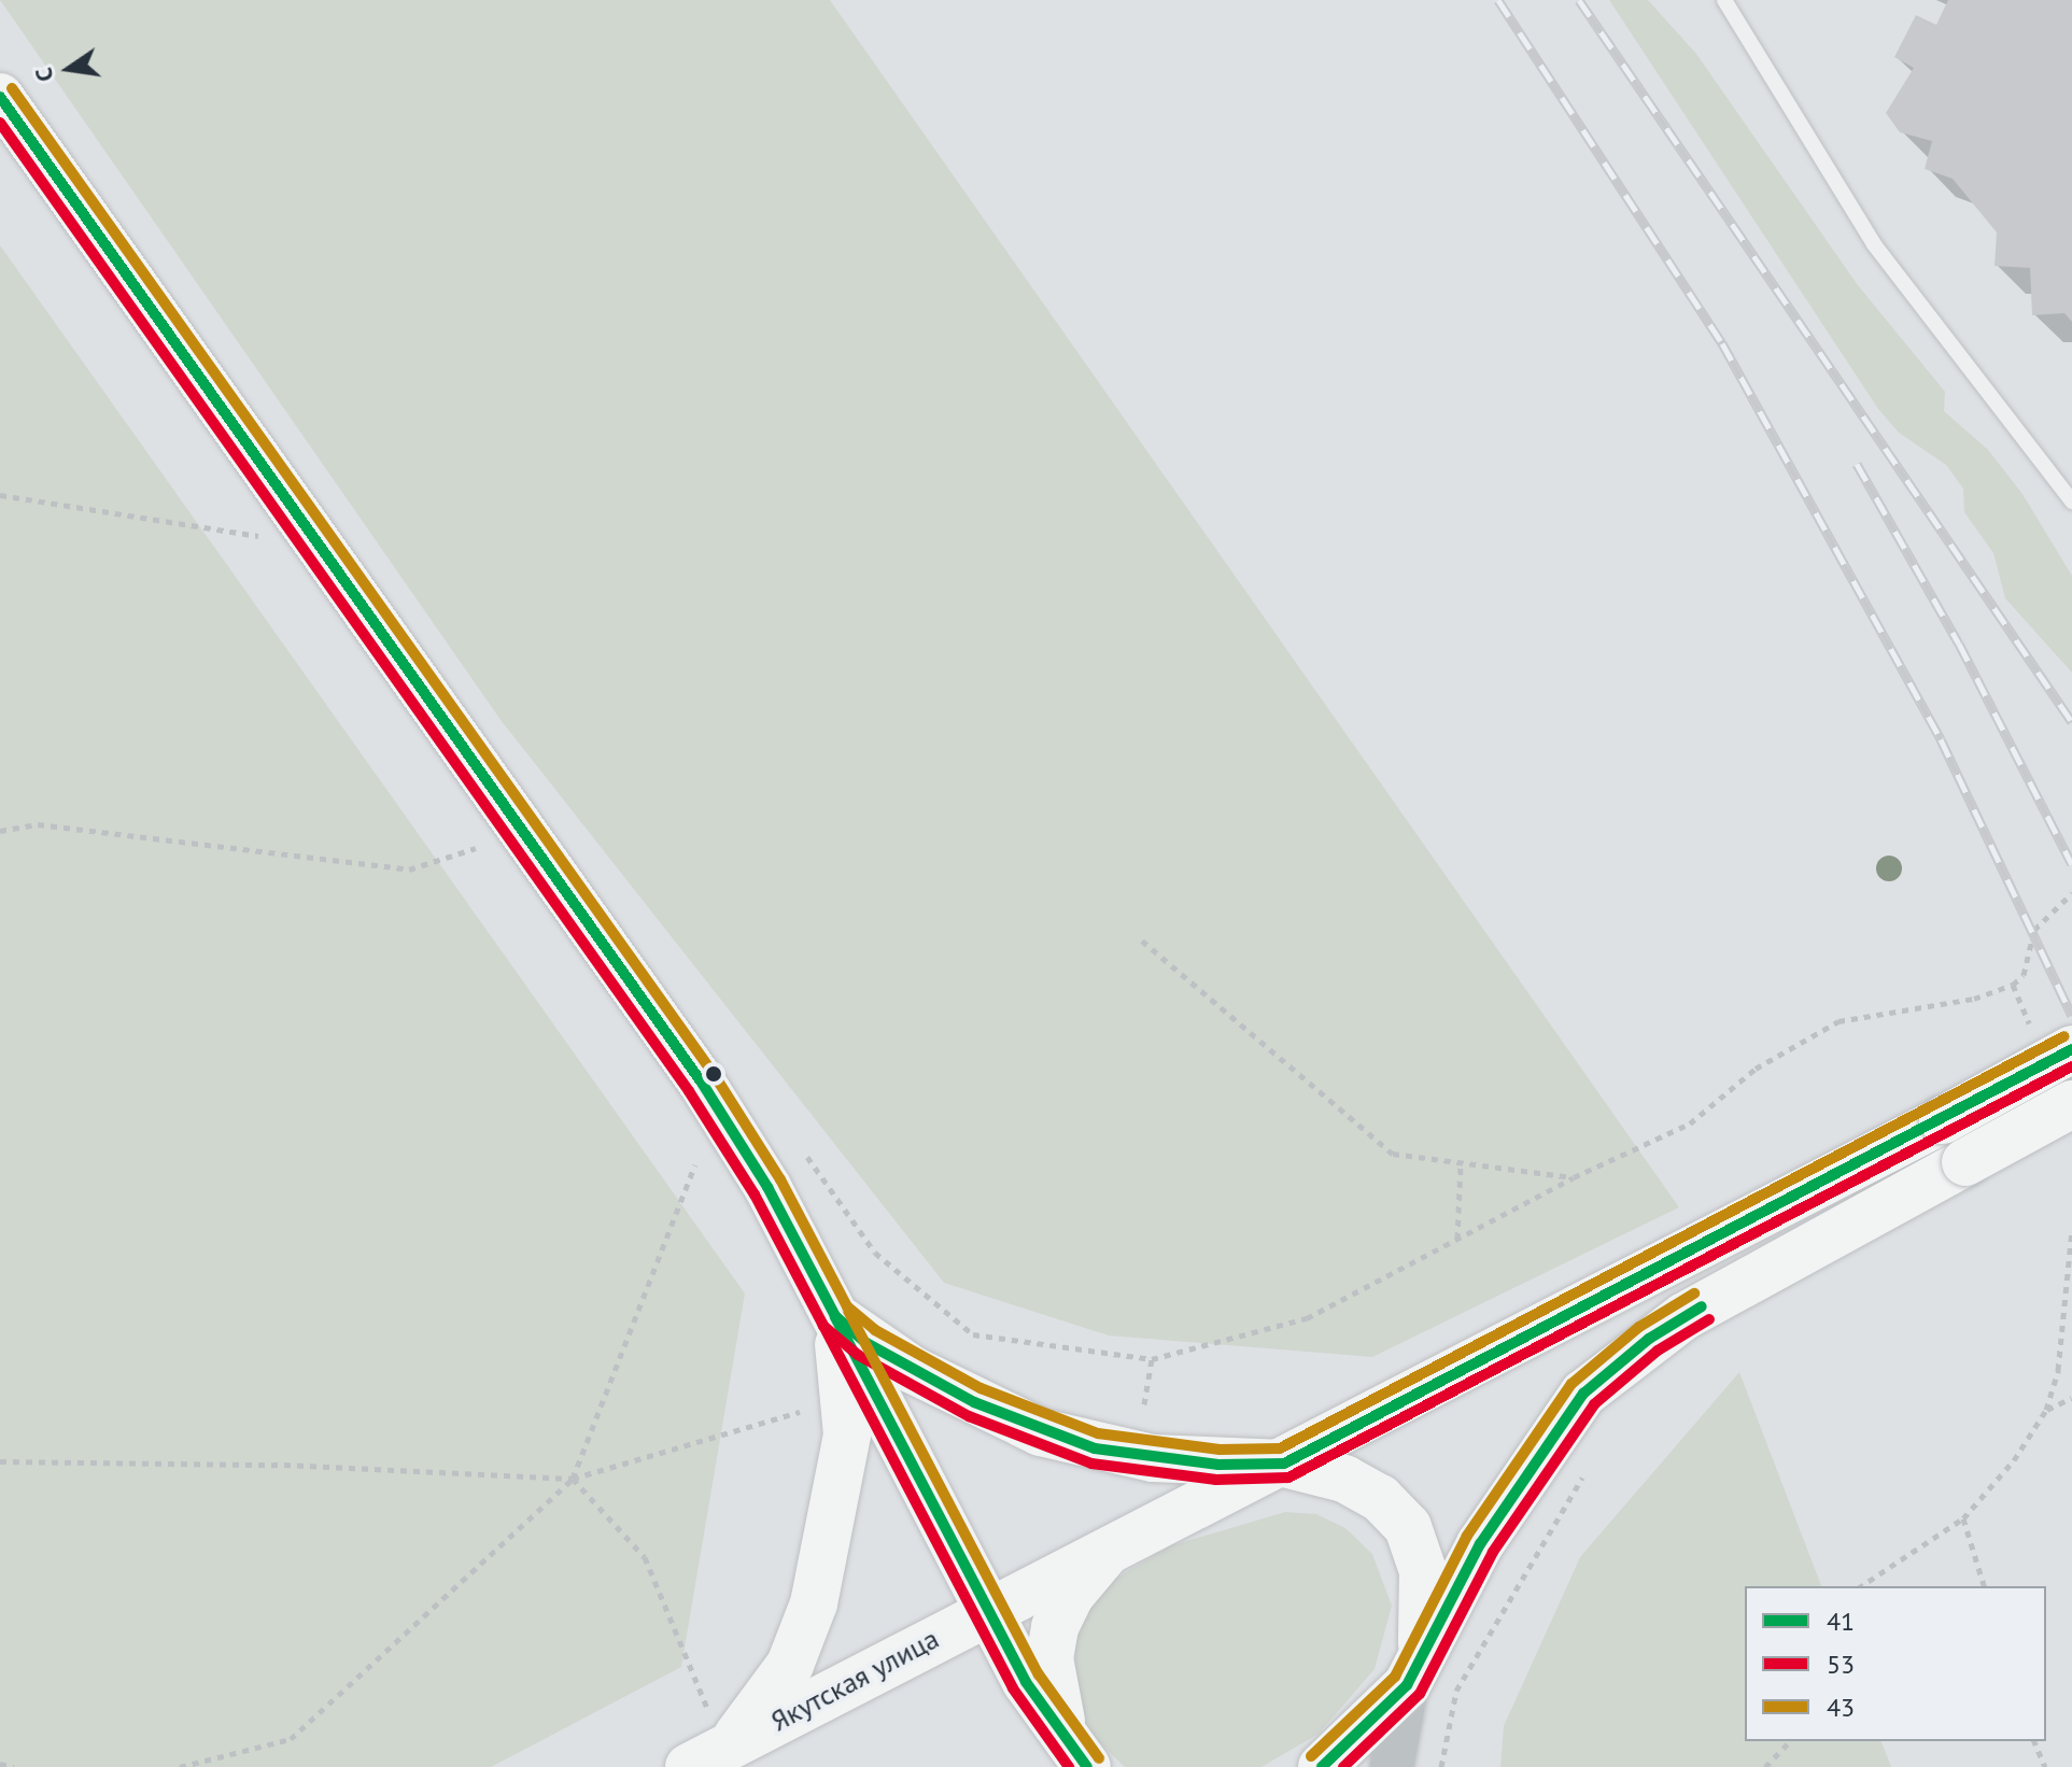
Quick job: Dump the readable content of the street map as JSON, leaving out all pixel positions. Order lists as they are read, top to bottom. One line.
{"streets":{"main road":["Якутская улица"]},"lines":["transit line 43","transit line 41","transit line 53"],"legend":["41","53","43"],"north":"left"}
